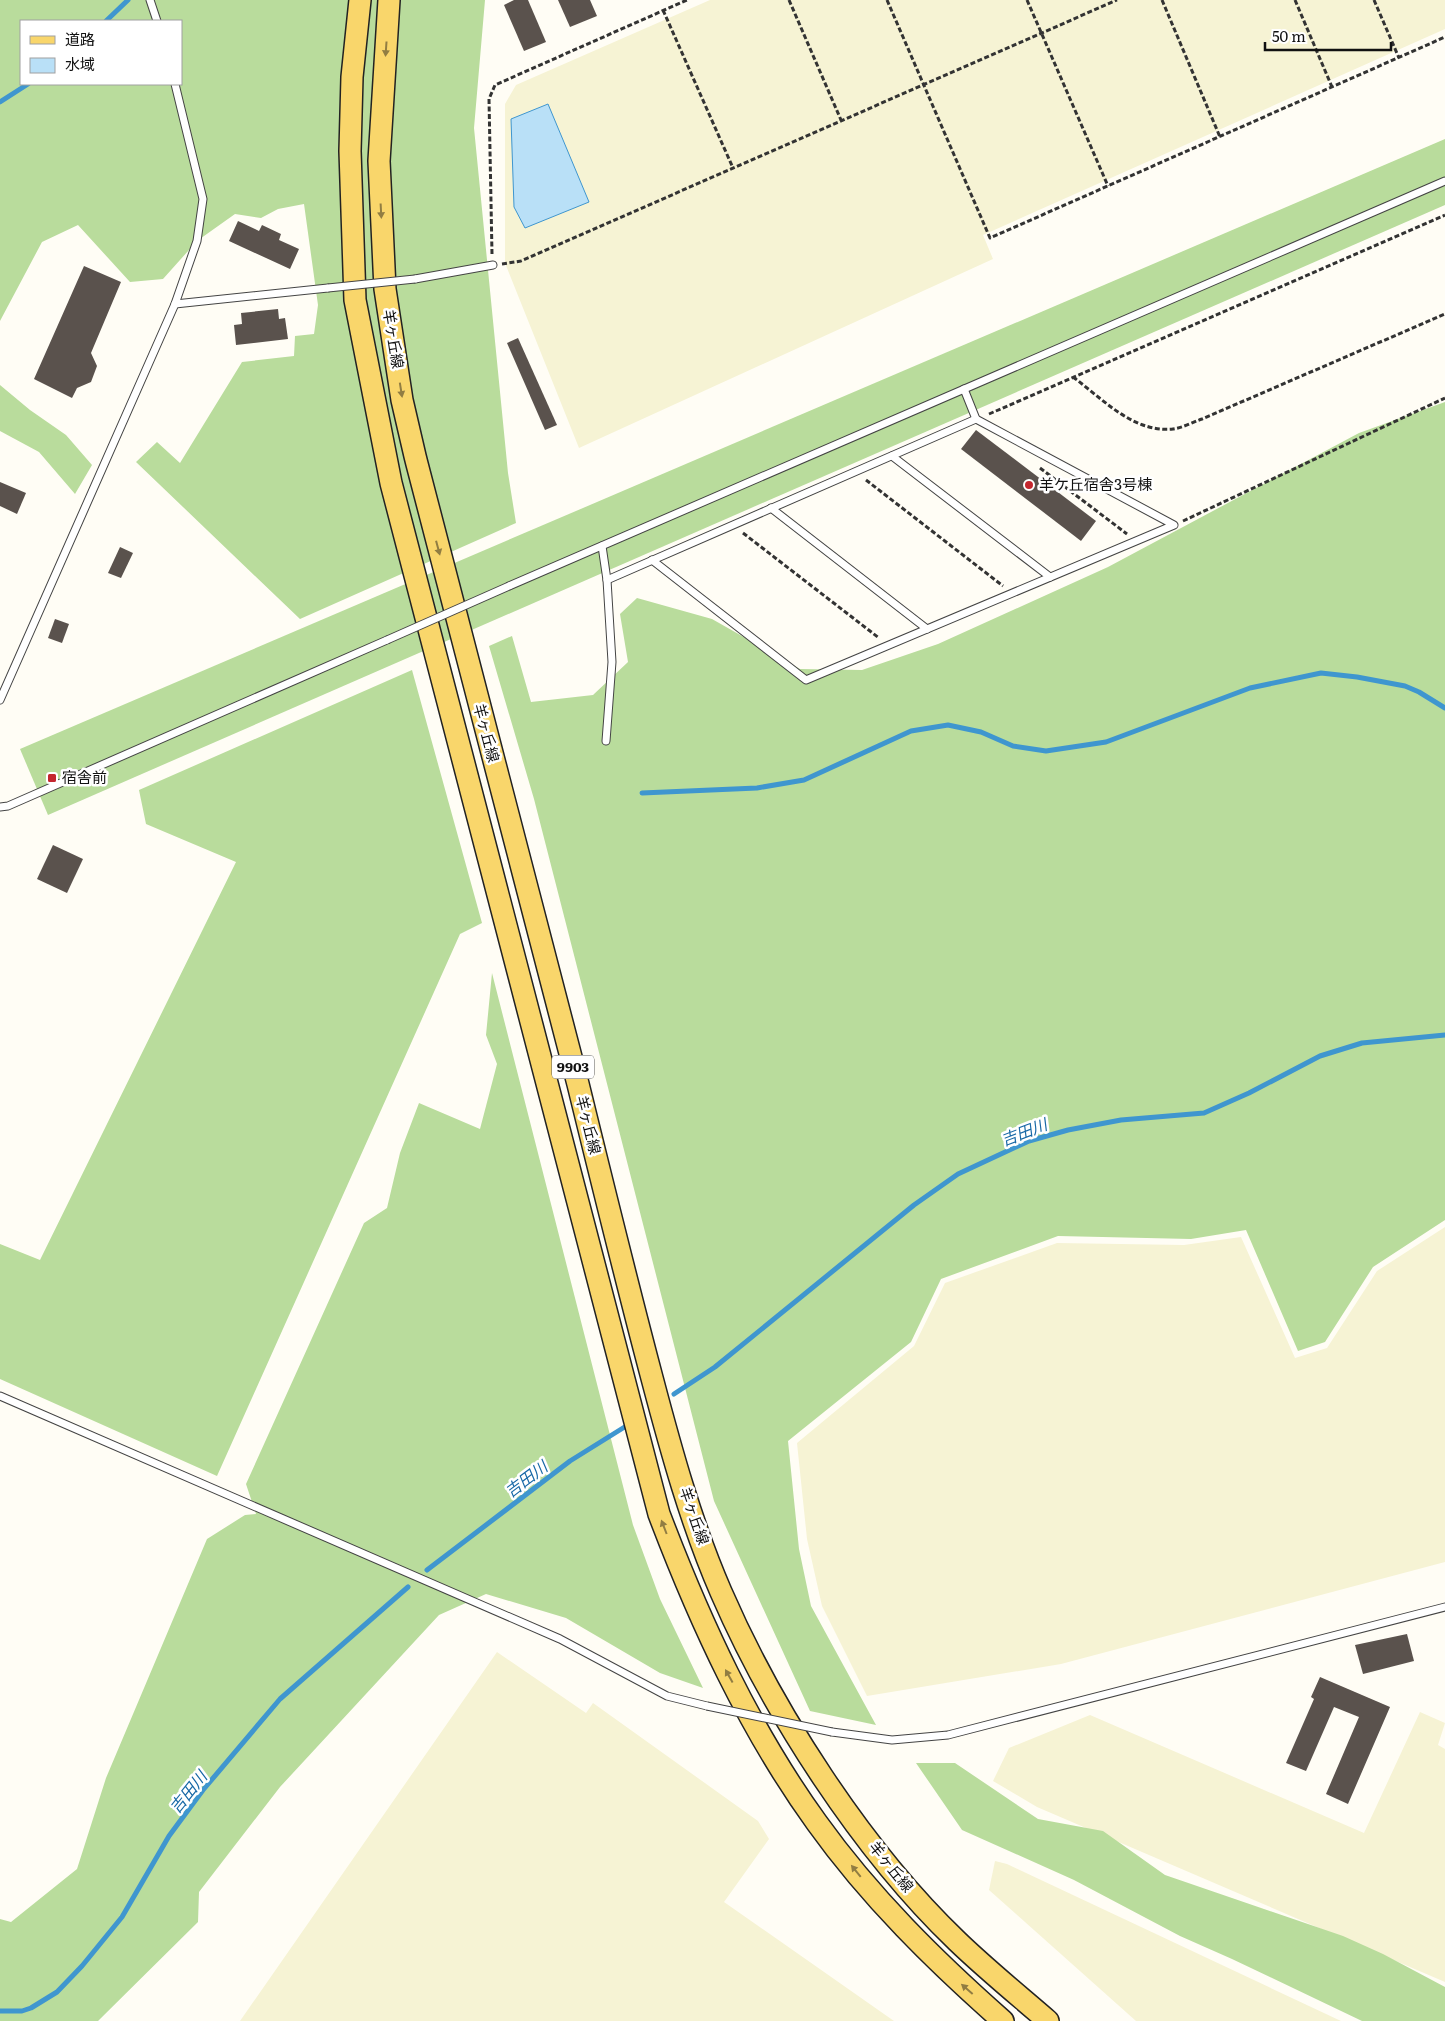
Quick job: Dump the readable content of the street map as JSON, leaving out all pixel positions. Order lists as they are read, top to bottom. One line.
{"streets":{"main road":["羊ヶ丘線","9903"]},"water":["吉田川"],"places":{"other":["羊ケ丘宿舎3号棟"],"transit":["宿舎前"]},"legend":["道路","水域"],"scale_bar":"50 m"}
